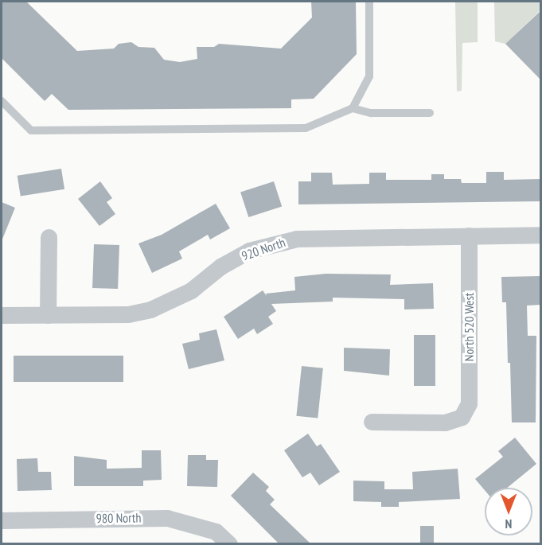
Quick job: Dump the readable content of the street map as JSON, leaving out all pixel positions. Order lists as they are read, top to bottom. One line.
{"streets":{"street":["920 North","North 520 West","980 North"]},"crossings":[["920 North","North 520 West"]],"north":"bottom"}
